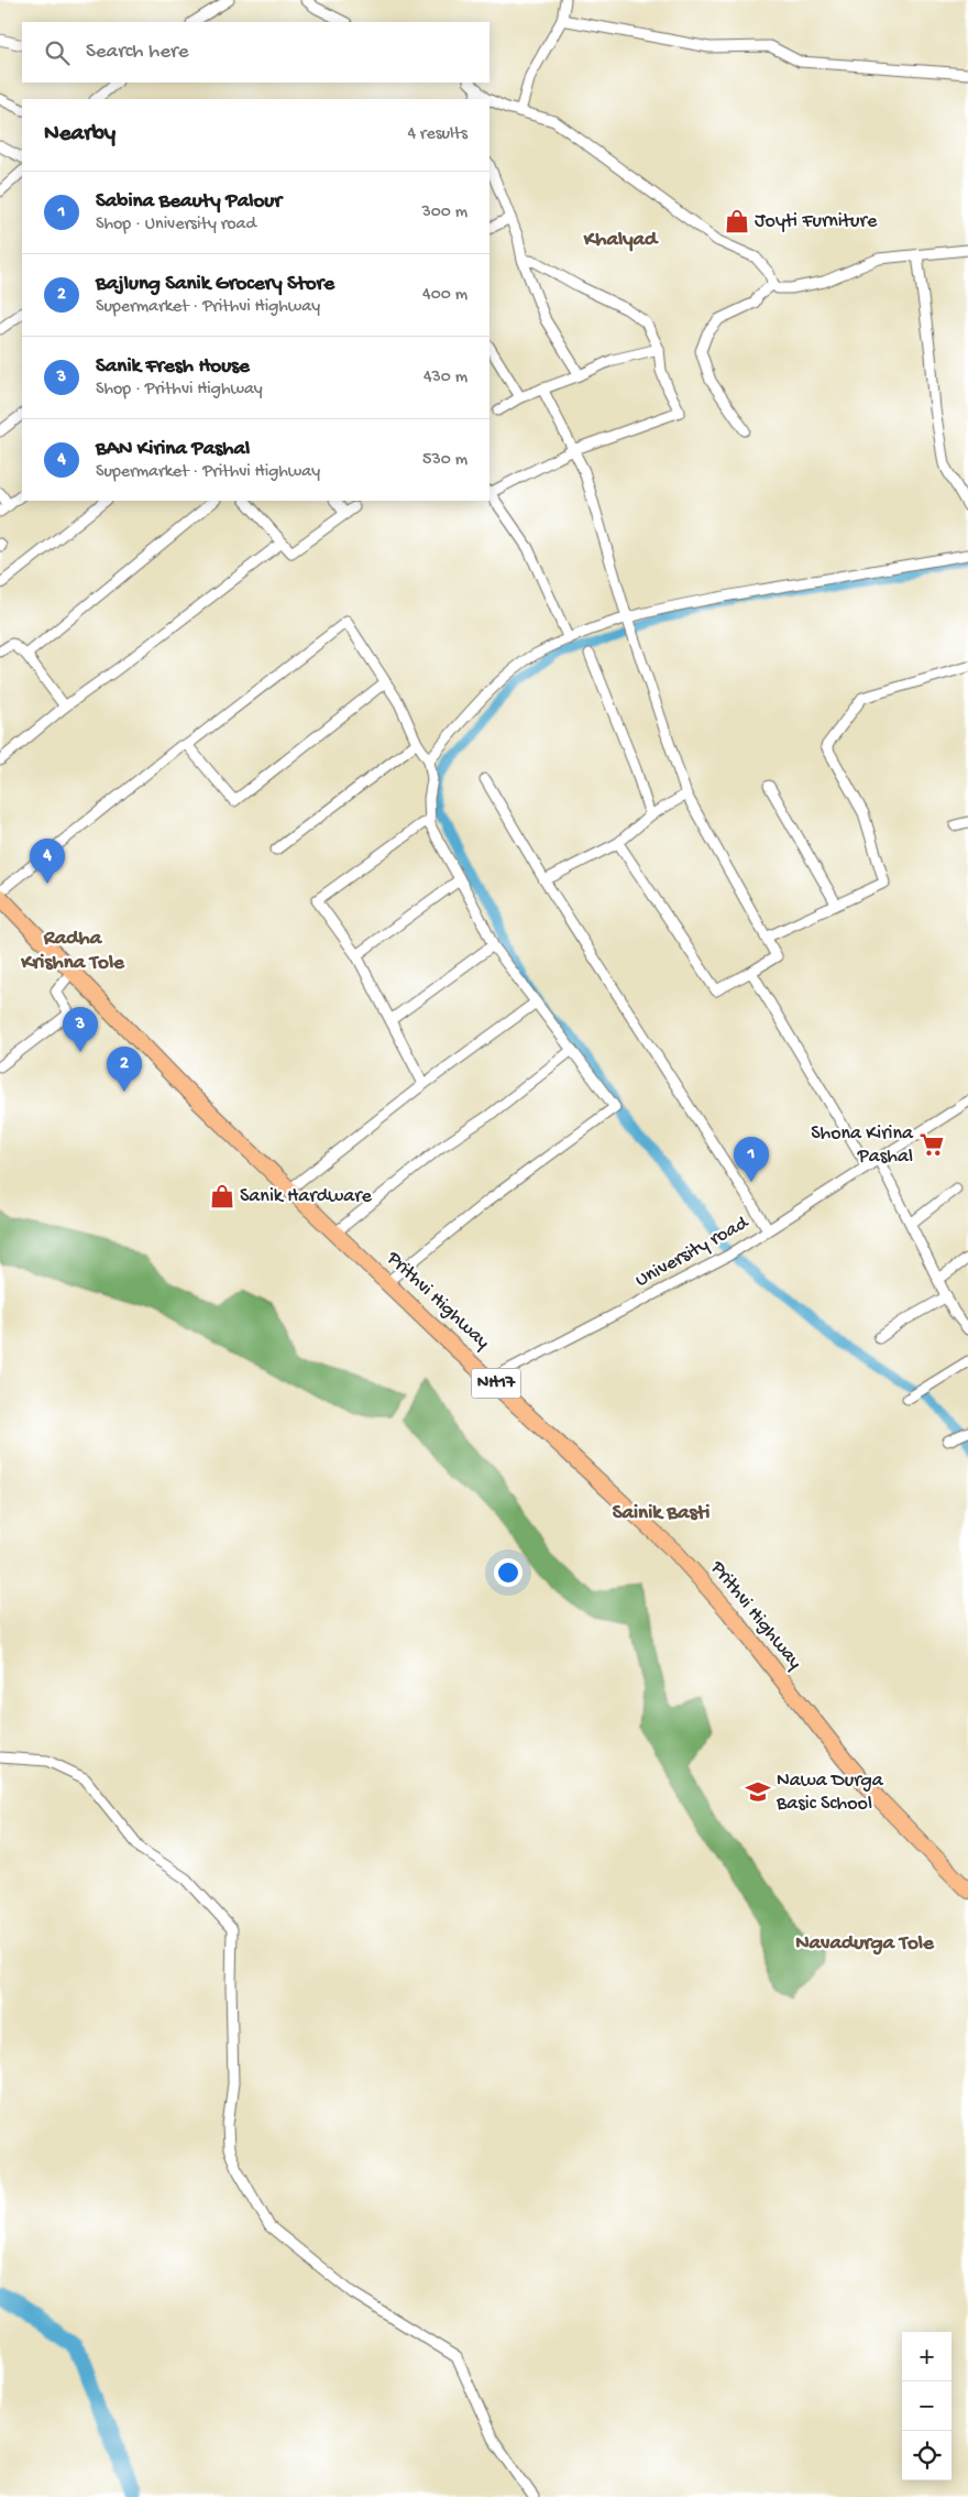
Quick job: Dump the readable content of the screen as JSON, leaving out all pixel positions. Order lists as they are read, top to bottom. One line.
{"streets":{"highway":["Prithvi Highway","NH17"],"street":["University road"]},"crossings":[["University road","Prithvi Highway"]],"districts":["Khalyad","Radha Krishna Tole","Sainik Basti","Navadurga Tole"],"places":{"shop":["Joyti Furniture","Sanik Hardware"],"supermarket":["Shona Kirina Pashal"],"school or university":["Nawa Durga Basic School"]},"page":{"search":"Search here","heading":["Nearby","4 results"],"list":[{"mark":"1","name":"Sabina Beauty Palour","note":"Shop · University road","value":"300 m"},{"mark":"2","name":"Bajlung Sanik Grocery Store","note":"Supermarket · Prithvi Highway","value":"400 m"},{"mark":"3","name":"Sanik Fresh House","note":"Shop · Prithvi Highway","value":"430 m"},{"mark":"4","name":"BAN Kirina Pashal","note":"Supermarket · Prithvi Highway","value":"530 m"}],"pins":["4","3","2","1"],"map_buttons":["+","−"]}}
